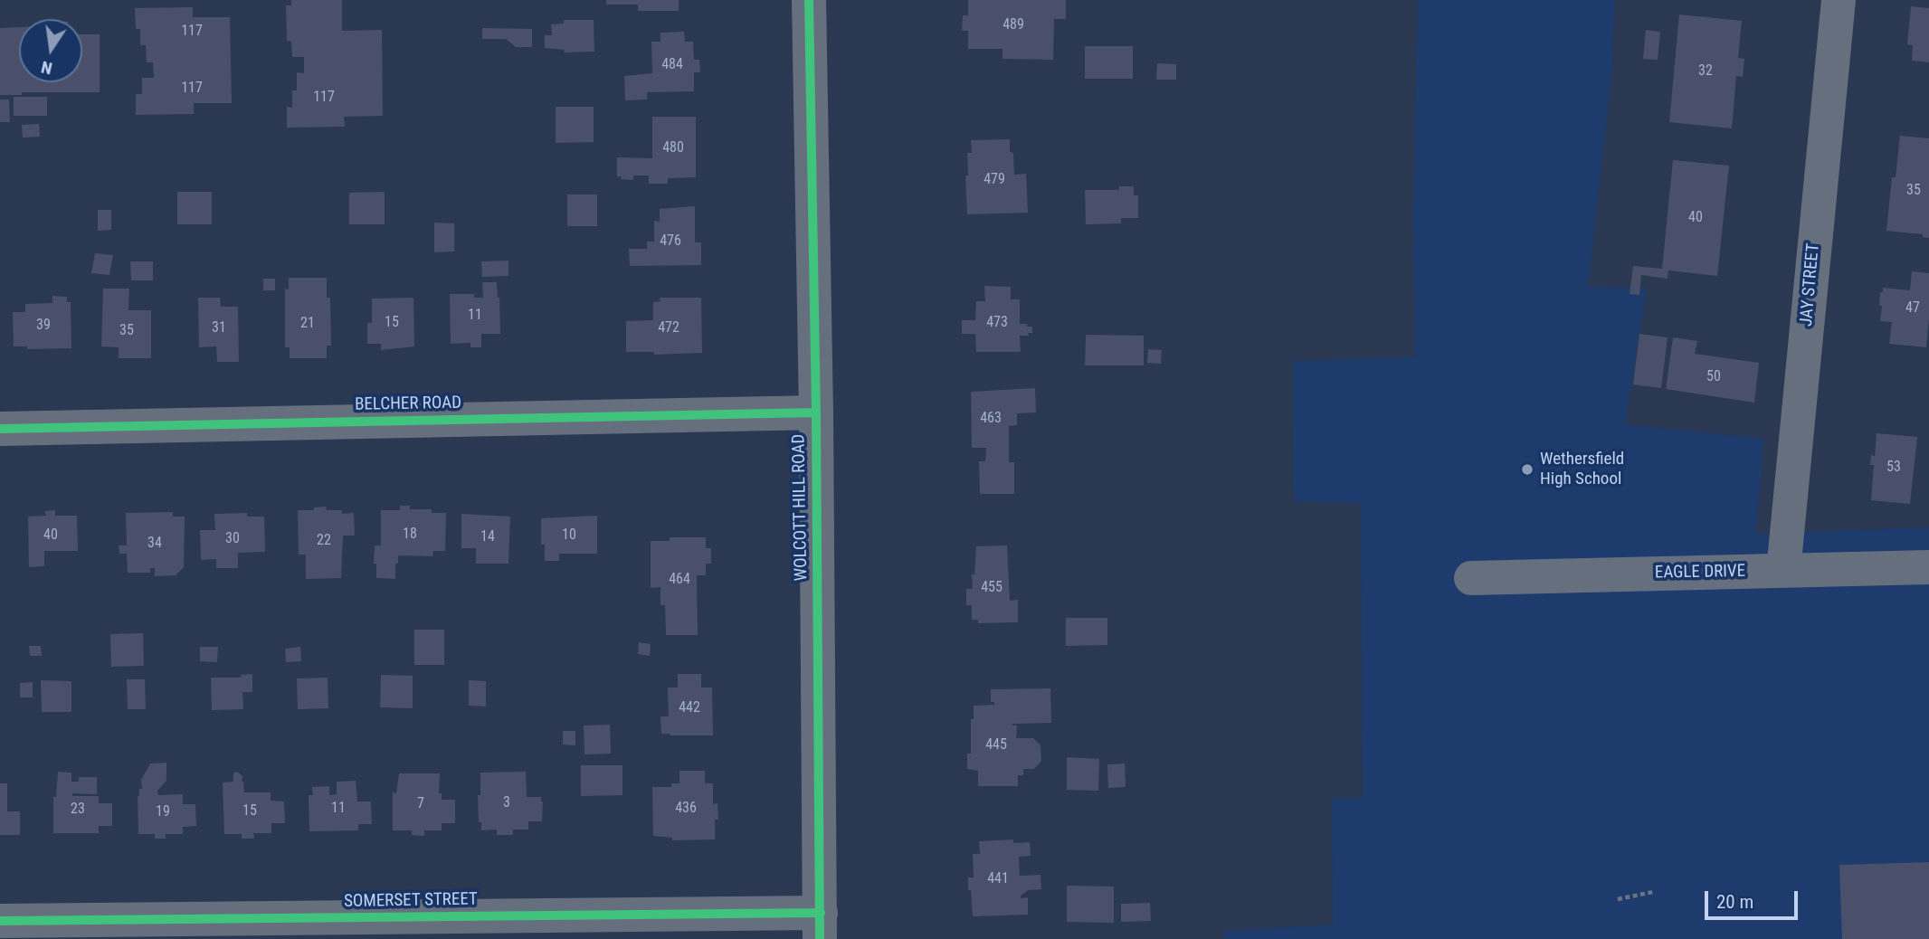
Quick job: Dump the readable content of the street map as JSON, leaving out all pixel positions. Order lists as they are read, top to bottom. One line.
{"streets":{"street":["JAY STREET","BELCHER ROAD","WOLCOTT HILL ROAD","EAGLE DRIVE","SOMERSET STREET"]},"crossings":[["JAY STREET","EAGLE DRIVE"],["BELCHER ROAD","WOLCOTT HILL ROAD"],["WOLCOTT HILL ROAD","SOMERSET STREET"]],"places":["Wethersfield High School"],"house_numbers":["489","117","484","32","117","117","480","479","35","40","476","47","11","15","473","21","39","31","472","35","50","463","53","18","40","10","14","30","22","34","464","455","442","445","3","7","11","436","23","15","19","441"],"scale_bar":"20 m","north":"bottom"}
